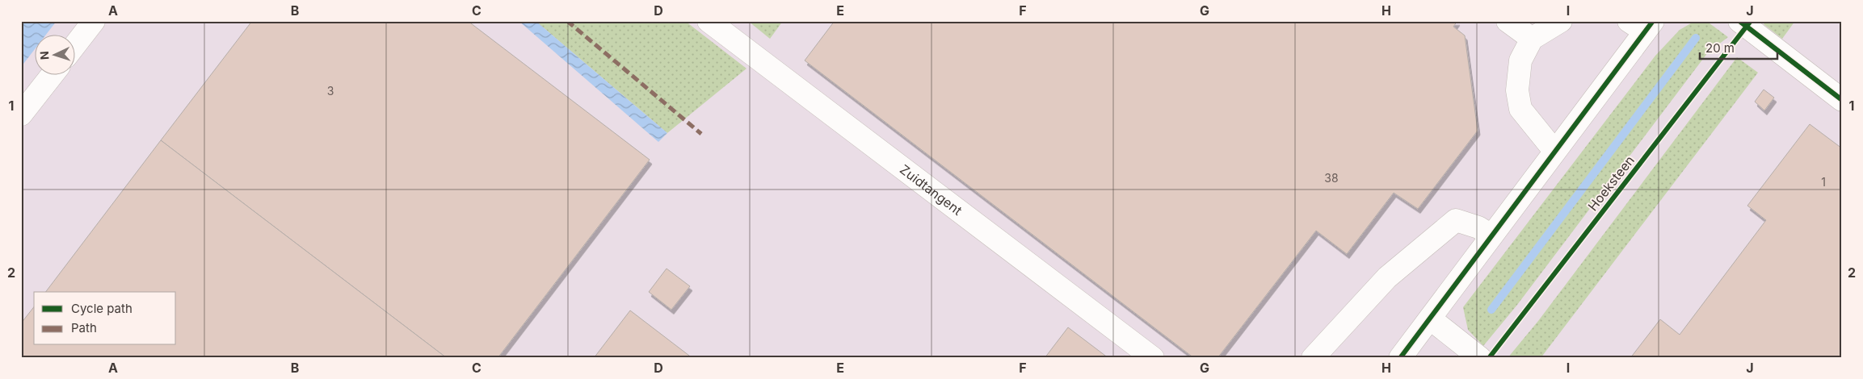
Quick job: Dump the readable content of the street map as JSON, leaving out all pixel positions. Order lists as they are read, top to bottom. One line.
{"streets":{"street":["Zuidtangent"],"cycle path":["Hoeksteen"]},"house_numbers":["3","38","1"],"legend":["Cycle path","Path"],"scale_bar":"20 m","north":"left","grid":{"columns":["A","B","C","D","E","F","G","H","I","J"],"rows":["1","2"]}}
